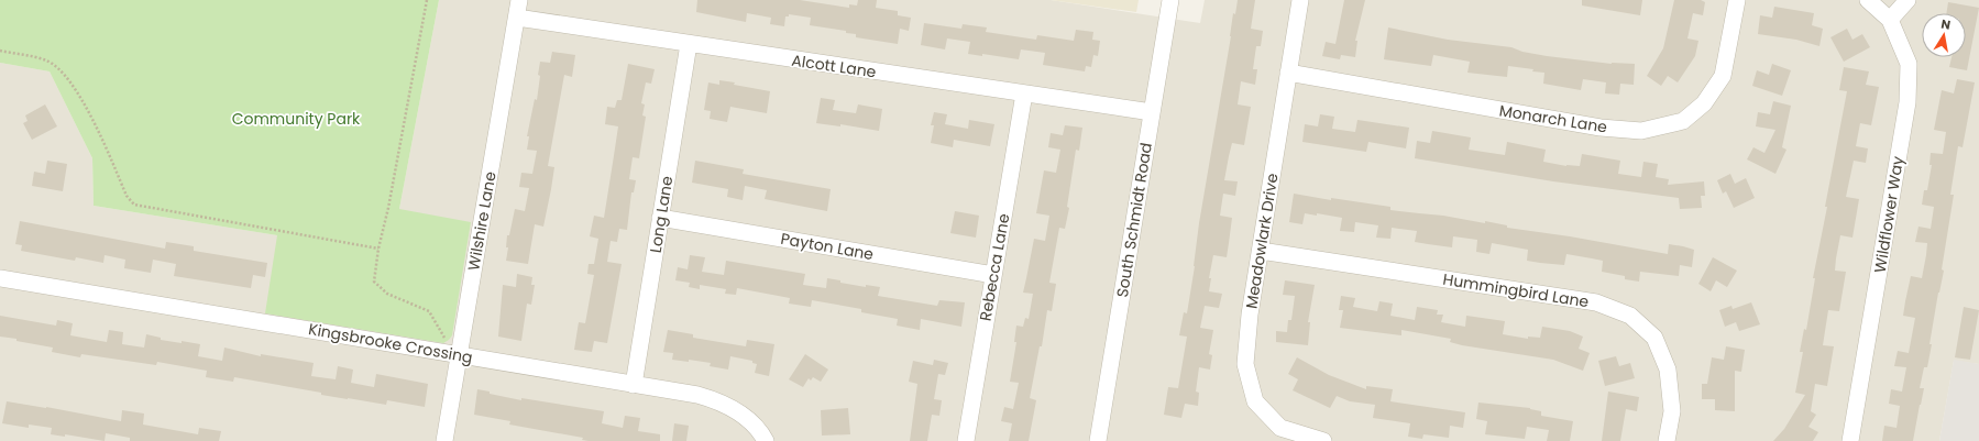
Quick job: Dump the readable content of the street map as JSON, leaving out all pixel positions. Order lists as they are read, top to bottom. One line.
{"streets":{"street":["Alcott Lane","Monarch Lane","Long Lane","Wildflower Way","South Schmidt Road","Wilshire Lane","Meadowlark Drive","Payton Lane","Rebecca Lane","Hummingbird Lane","Kingsbrooke Crossing"]},"crossings":[["Alcott Lane","Long Lane"],["Alcott Lane","South Schmidt Road"],["Alcott Lane","Wilshire Lane"],["Alcott Lane","Rebecca Lane"],["Monarch Lane","Meadowlark Drive"],["Long Lane","Payton Lane"],["Long Lane","Kingsbrooke Crossing"],["Wilshire Lane","Kingsbrooke Crossing"],["Meadowlark Drive","Hummingbird Lane"],["Payton Lane","Rebecca Lane"]],"parks":["Community Park"],"north":"top"}
